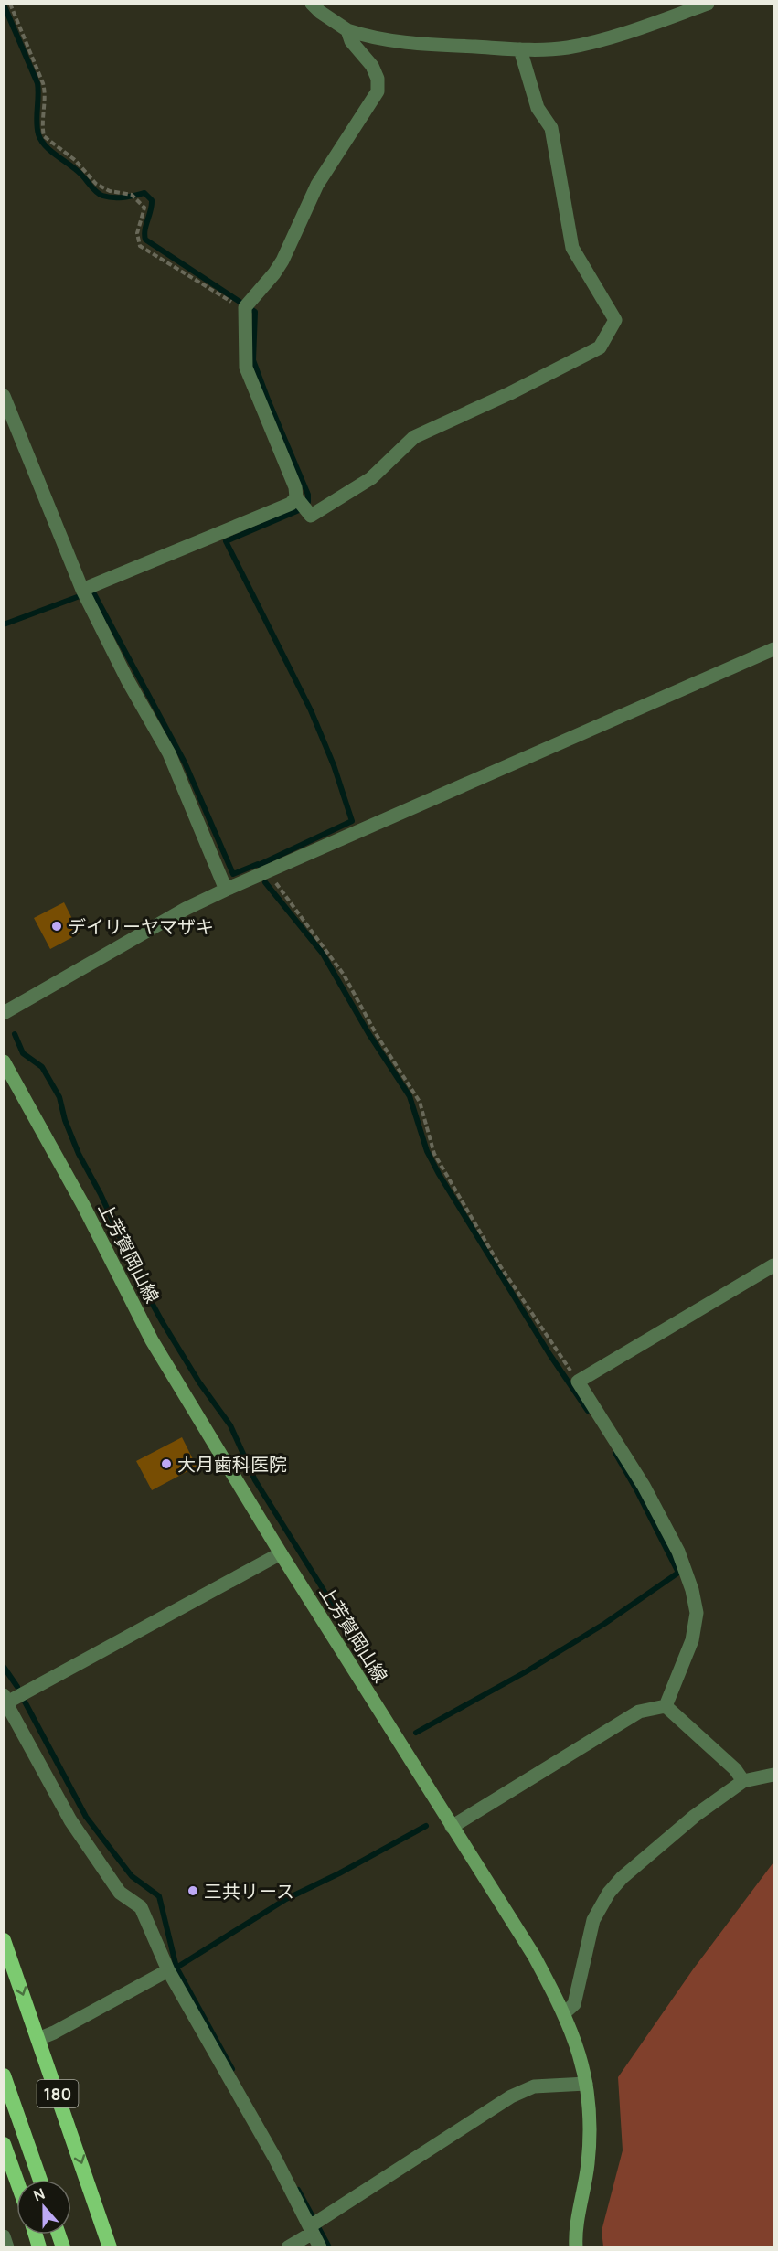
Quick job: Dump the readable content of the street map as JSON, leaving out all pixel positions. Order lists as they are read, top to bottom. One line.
{"streets":{"highway":["180"],"main road":["上芳賀岡山線"]},"places":["デイリーヤマザキ","大月歯科医院","三共リース"],"north":"top"}
